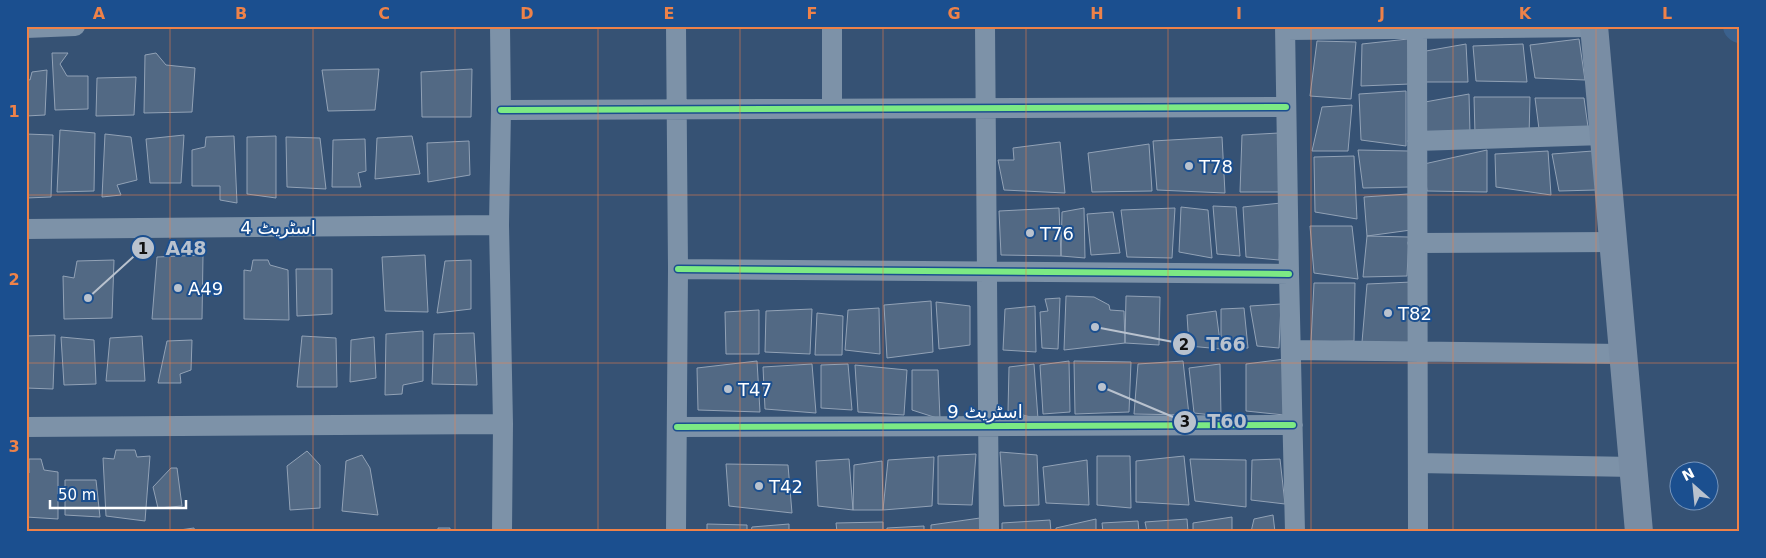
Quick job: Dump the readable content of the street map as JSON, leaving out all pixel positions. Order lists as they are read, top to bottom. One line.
{"streets":{"street":["اسٹریٹ 4","اسٹریٹ 9"]},"places":["T78","T76","A49","A48","T82","T66","T60","T47","T42"],"scale_bar":"50 m","north":"top left","grid":{"columns":["A","B","C","D","E","F","G","H","I","J","K","L"],"rows":["1","2","3"]}}
